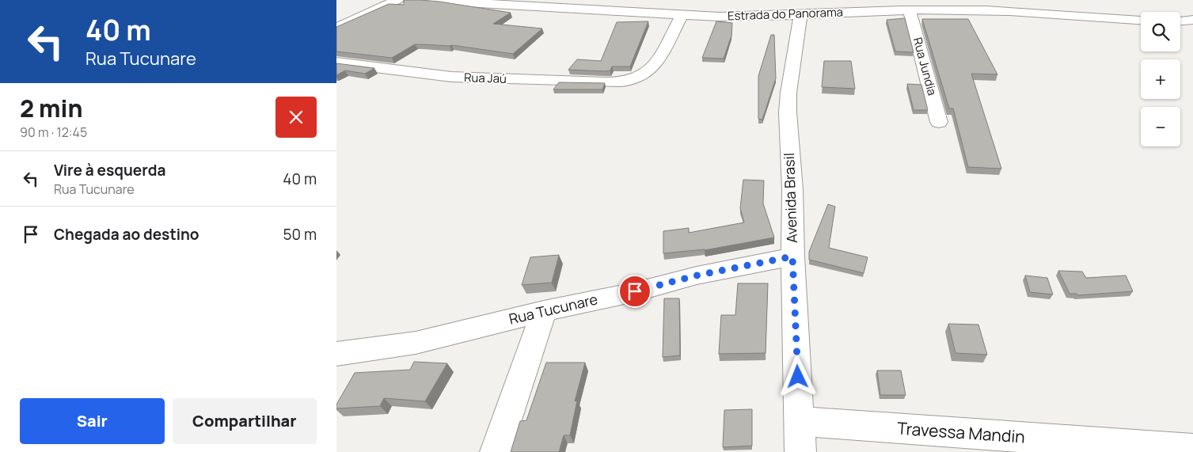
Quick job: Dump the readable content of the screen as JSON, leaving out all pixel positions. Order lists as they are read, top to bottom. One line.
{"streets":{"street":["Estrada do Panorama","Rua Jundia","Rua Jaú","Avenida Brasil","Rua Tucunare","Travessa Mandin"]},"crossings":[["Estrada do Panorama","Rua Jundia"],["Estrada do Panorama","Rua Jaú"],["Estrada do Panorama","Avenida Brasil"],["Avenida Brasil","Rua Tucunare"],["Avenida Brasil","Travessa Mandin"]],"page":{"turn":["40 m","Rua Tucunare"],"map_buttons":["+","−"],"heading":["2 min","90 m · 12:45"],"list":[{"name":"Vire à esquerda","note":"Rua Tucunare","value":"40 m"},{"name":"Chegada ao destino","value":"50 m"}],"buttons":["Sair","Compartilhar"]}}
